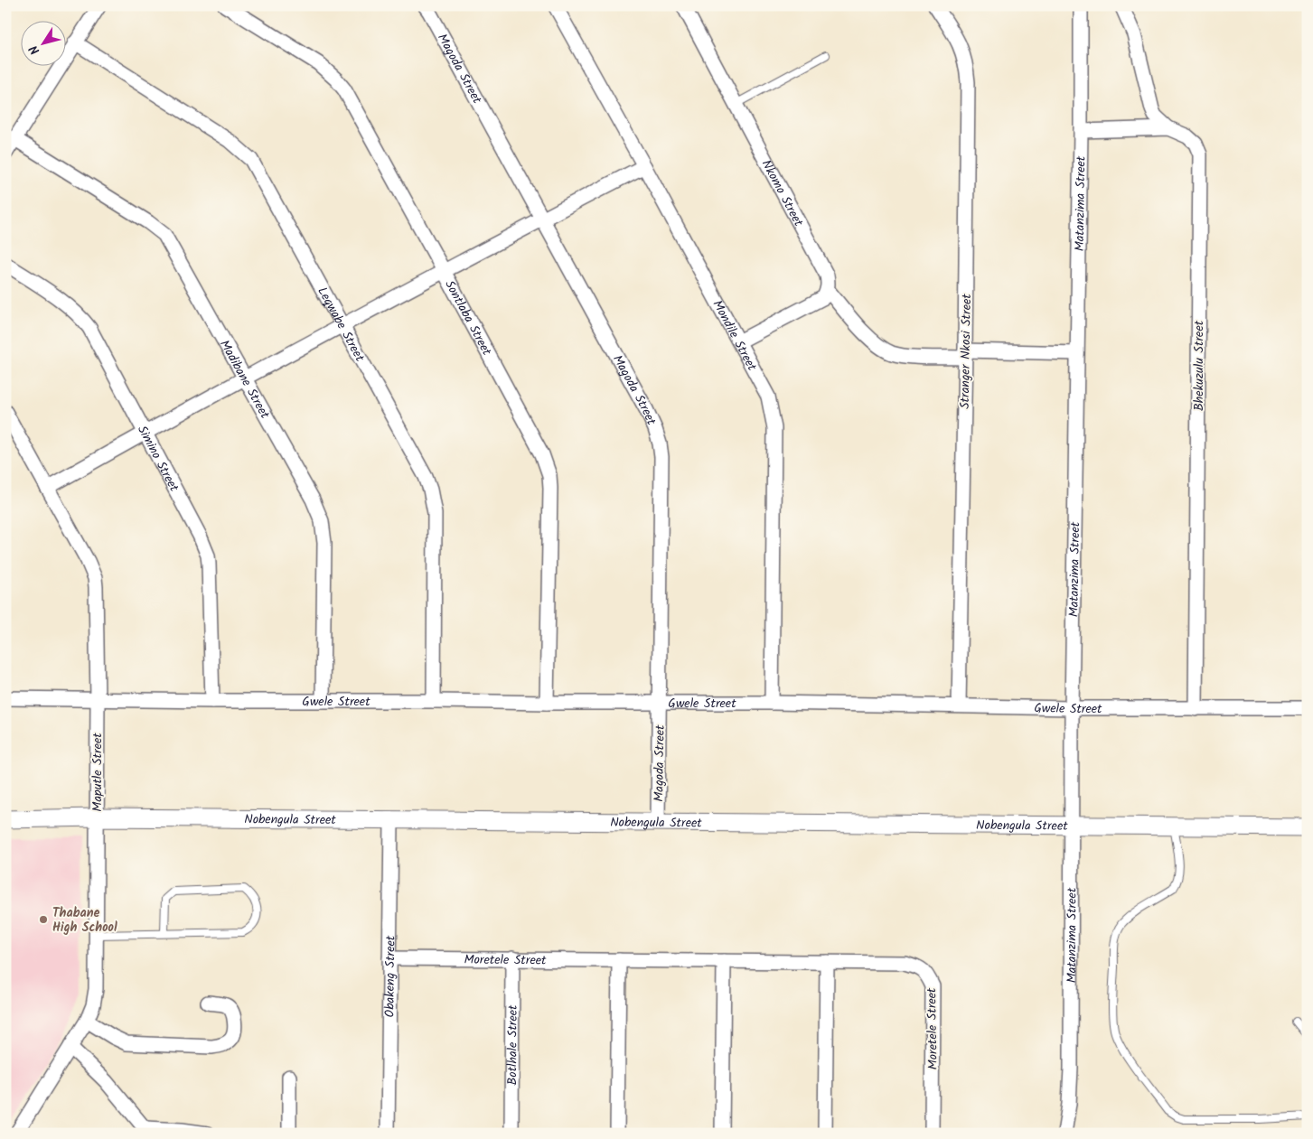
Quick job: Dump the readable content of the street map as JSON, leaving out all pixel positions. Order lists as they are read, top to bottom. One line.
{"streets":{"street":["Magoda Street","Nkomo Street","Matanzima Street","Sontlaba Street","Leqwabe Street","Mondile Street","Stranger Nkosi Street","Bhekuzulu Street","Madibane Street","Simino Street","Gwele Street","Maputle Street","Nobengula Street","Moretele Street","Obakeng Street","Botlhale Street"]},"crossings":[["Magoda Street","Gwele Street"],["Magoda Street","Nobengula Street"],["Matanzima Street","Bhekuzulu Street"],["Matanzima Street","Gwele Street"],["Matanzima Street","Nobengula Street"],["Sontlaba Street","Gwele Street"],["Leqwabe Street","Gwele Street"],["Mondile Street","Gwele Street"],["Stranger Nkosi Street","Gwele Street"],["Bhekuzulu Street","Gwele Street"],["Madibane Street","Gwele Street"],["Simino Street","Gwele Street"],["Gwele Street","Maputle Street"],["Maputle Street","Nobengula Street"],["Nobengula Street","Obakeng Street"],["Moretele Street","Obakeng Street"],["Moretele Street","Botlhale Street"]],"places":["Thabane High School"],"north":"bottom left"}
